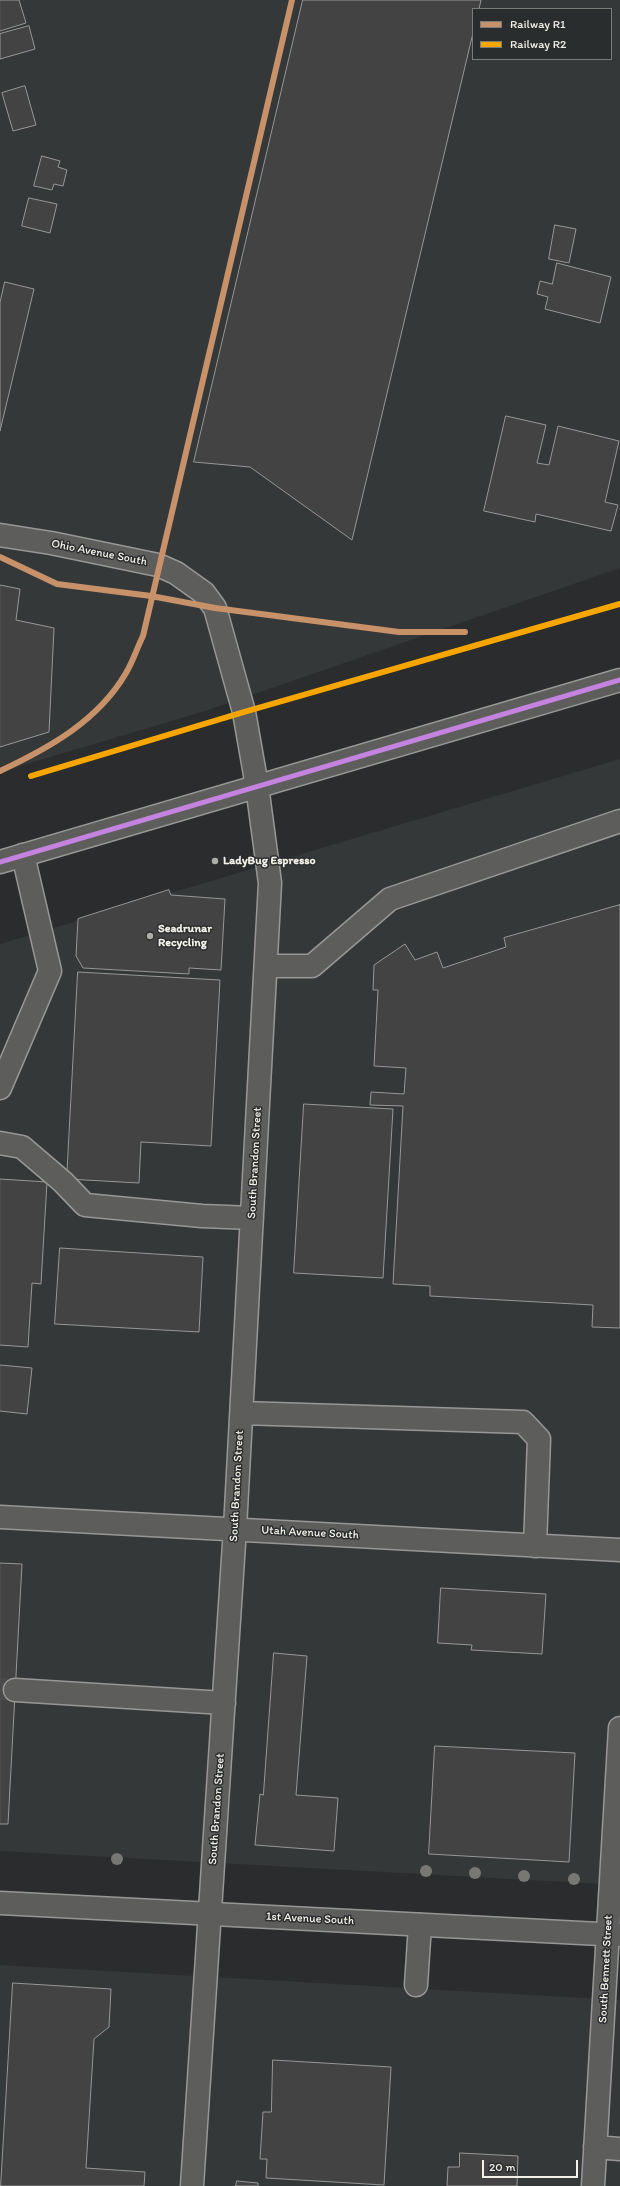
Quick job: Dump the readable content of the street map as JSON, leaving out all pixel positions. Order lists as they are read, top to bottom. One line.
{"streets":{"main road":["Ohio Avenue South","South Brandon Street","Utah Avenue South","1st Avenue South","South Bennett Street"]},"crossings":[["Ohio Avenue South","South Brandon Street"],["South Brandon Street","Utah Avenue South"],["South Brandon Street","1st Avenue South"],["1st Avenue South","South Bennett Street"]],"places":["LadyBug Espresso","Seadrunar Recycling"],"lines":["rail line R1","rail line R2"],"legend":["Railway R1","Railway R2"],"scale_bar":"20 m"}
